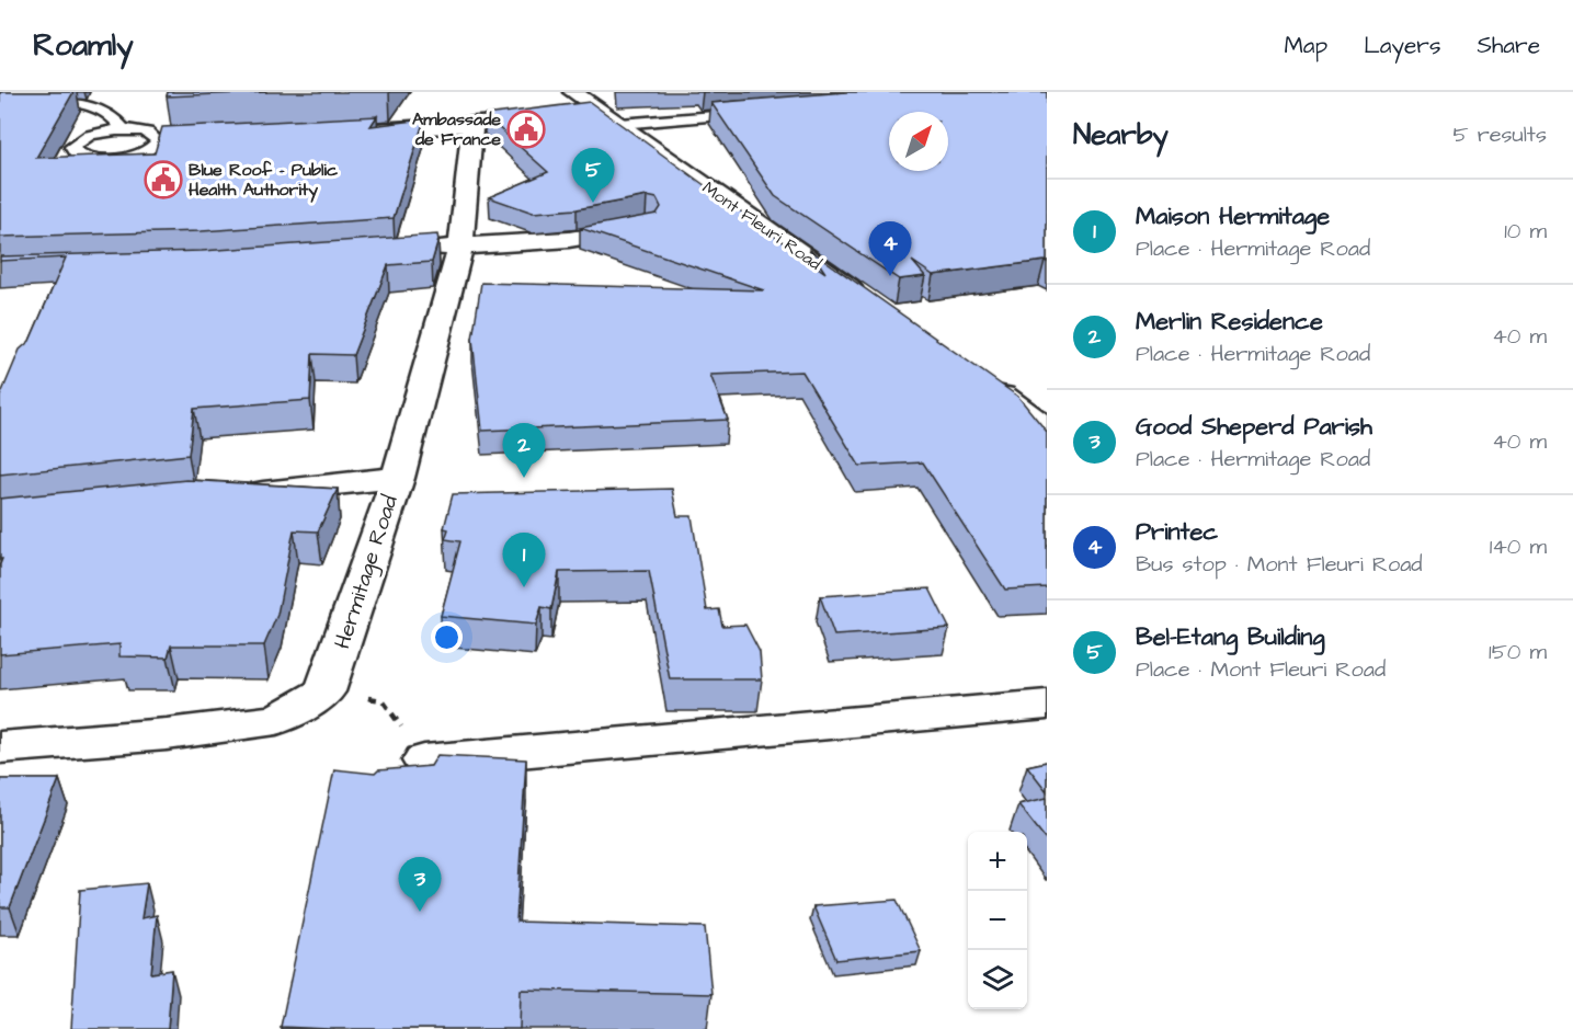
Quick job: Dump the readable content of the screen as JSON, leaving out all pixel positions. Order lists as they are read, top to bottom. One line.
{"streets":{"street":["Mont Fleuri Road","Hermitage Road"]},"places":{"public building":["Ambassade de France","Blue Roof - Public Health Authority"]},"north":"top right","page":{"header":"Roamly","nav":["Map","Layers","Share"],"heading":["Nearby","5 results"],"pins":["5","4","2","1","3"],"list":[{"mark":"1","name":"Maison Hermitage","note":"Place · Hermitage Road","value":"10 m"},{"mark":"2","name":"Merlin Residence","note":"Place · Hermitage Road","value":"40 m"},{"mark":"3","name":"Good Sheperd Parish","note":"Place · Hermitage Road","value":"40 m"},{"mark":"4","name":"Printec","note":"Bus stop · Mont Fleuri Road","value":"140 m"},{"mark":"5","name":"Bel-Etang Building","note":"Place · Mont Fleuri Road","value":"150 m"}],"map_buttons":["+","−"]}}
